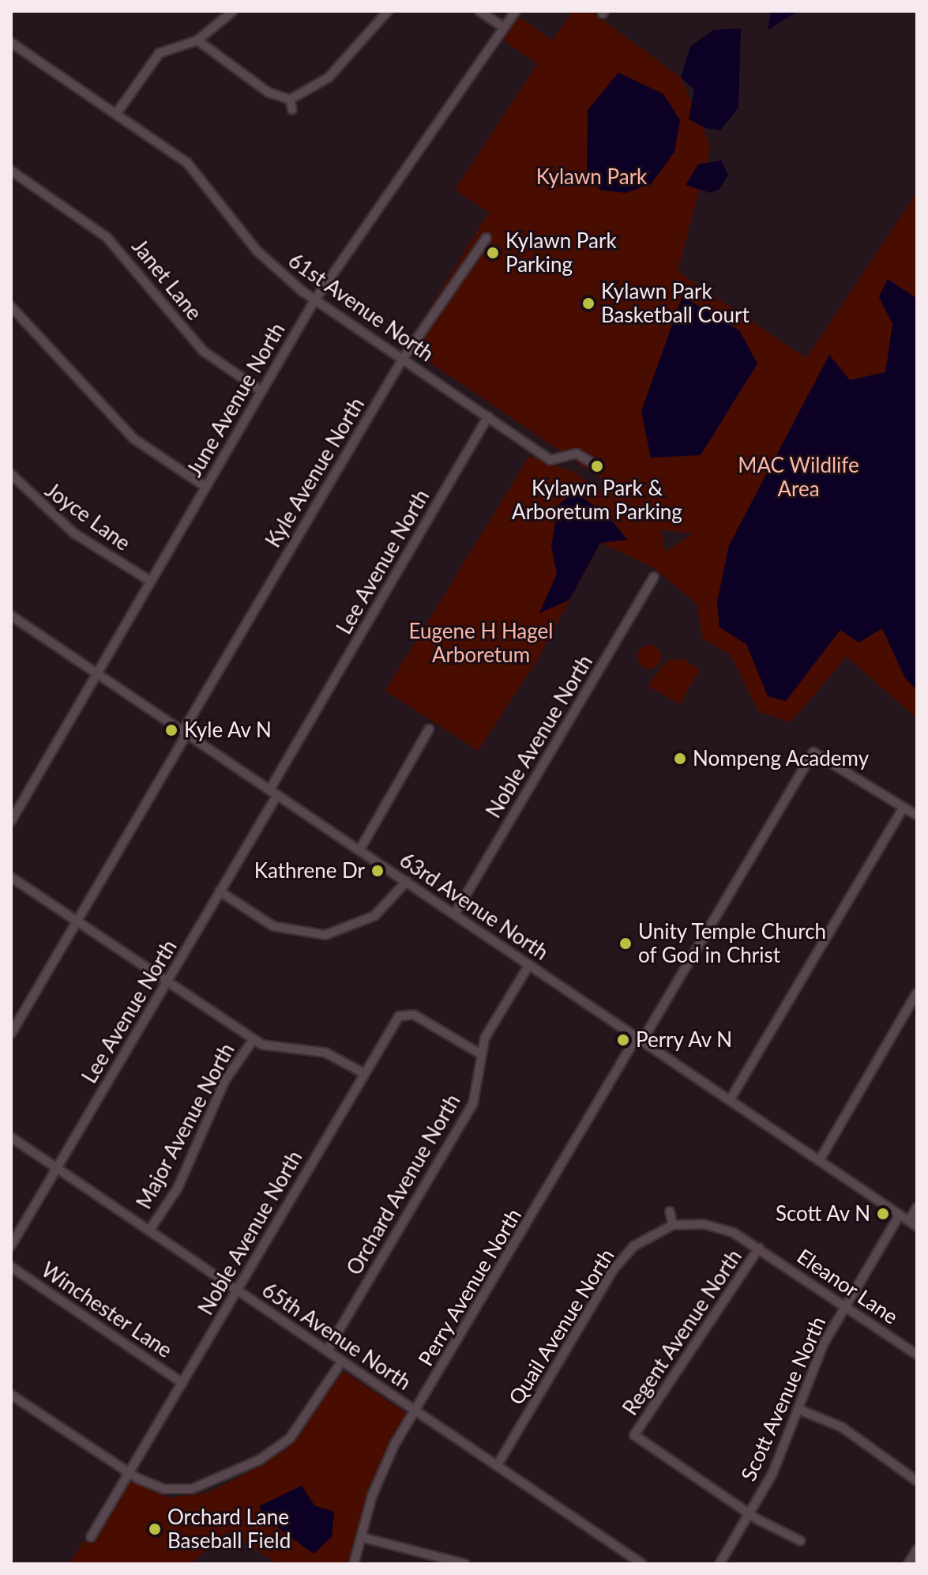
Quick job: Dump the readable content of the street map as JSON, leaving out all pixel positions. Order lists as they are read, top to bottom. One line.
{"streets":{"street":["Janet Lane","61st Avenue North","June Avenue North","Kyle Avenue North","Joyce Lane","Lee Avenue North","Noble Avenue North","63rd Avenue North","Major Avenue North","Orchard Avenue North","Eleanor Lane","Perry Avenue North","Winchester Lane","Quail Avenue North","Regent Avenue North","65th Avenue North","Scott Avenue North"]},"crossings":[["Janet Lane","June Avenue North"],["61st Avenue North","June Avenue North"],["61st Avenue North","Kyle Avenue North"],["61st Avenue North","Lee Avenue North"],["June Avenue North","Joyce Lane"],["June Avenue North","63rd Avenue North"],["Kyle Avenue North","63rd Avenue North"],["Lee Avenue North","63rd Avenue North"],["Lee Avenue North","65th Avenue North"],["Noble Avenue North","63rd Avenue North"],["Noble Avenue North","Orchard Avenue North"],["Noble Avenue North","Winchester Lane"],["Noble Avenue North","65th Avenue North"],["63rd Avenue North","Orchard Avenue North"],["63rd Avenue North","Perry Avenue North"],["63rd Avenue North","Scott Avenue North"],["Major Avenue North","65th Avenue North"],["Orchard Avenue North","65th Avenue North"],["Eleanor Lane","Regent Avenue North"],["Eleanor Lane","Scott Avenue North"],["Perry Avenue North","65th Avenue North"],["Quail Avenue North","65th Avenue North"],["Regent Avenue North","Scott Avenue North"]],"parks":["Kylawn Park","MAC Wildlife Area","Eugene H Hagel Arboretum"],"places":["Kylawn Park Parking","Kylawn Park Basketball Court","Kylawn Park & Arboretum Parking","Kyle Av N","Nompeng Academy","Kathrene Dr","Unity Temple Church of God in Christ","Perry Av N","Scott Av N","Orchard Lane Baseball Field"]}
